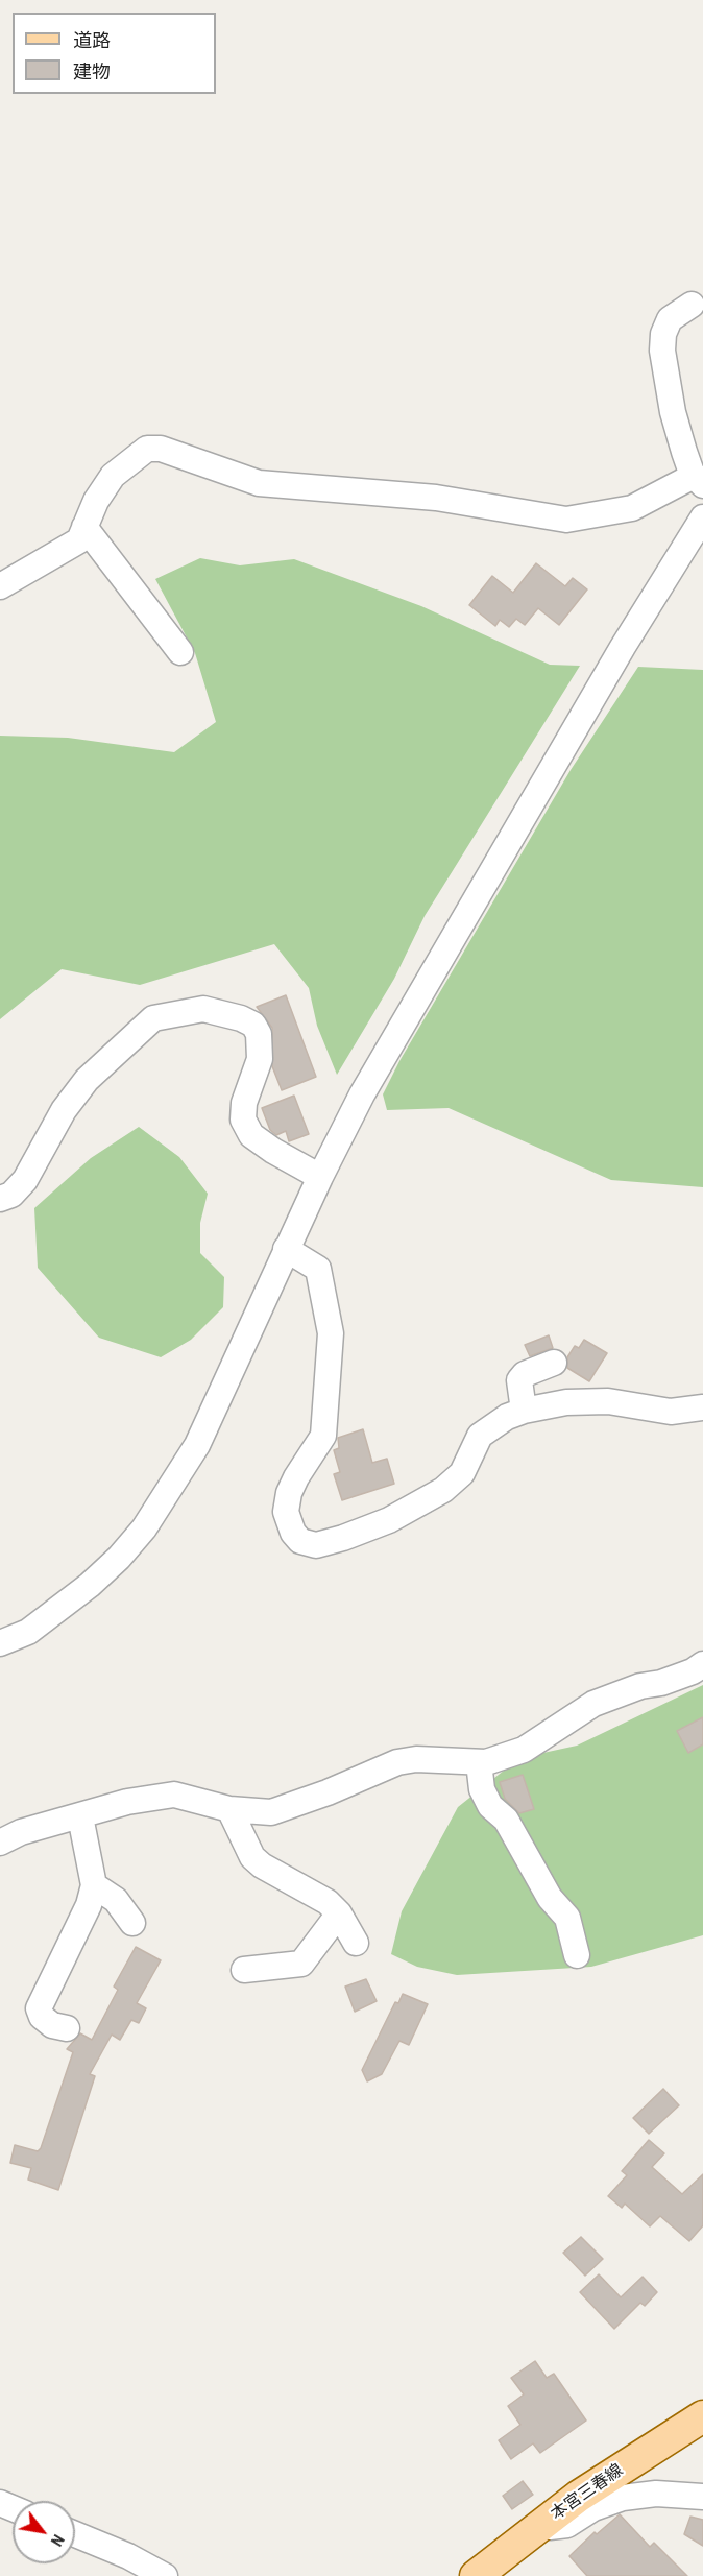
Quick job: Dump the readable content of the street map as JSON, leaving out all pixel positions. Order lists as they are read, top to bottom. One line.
{"streets":{"main road":["本宮三春線"]},"legend":["道路","建物"],"north":"bottom right"}
